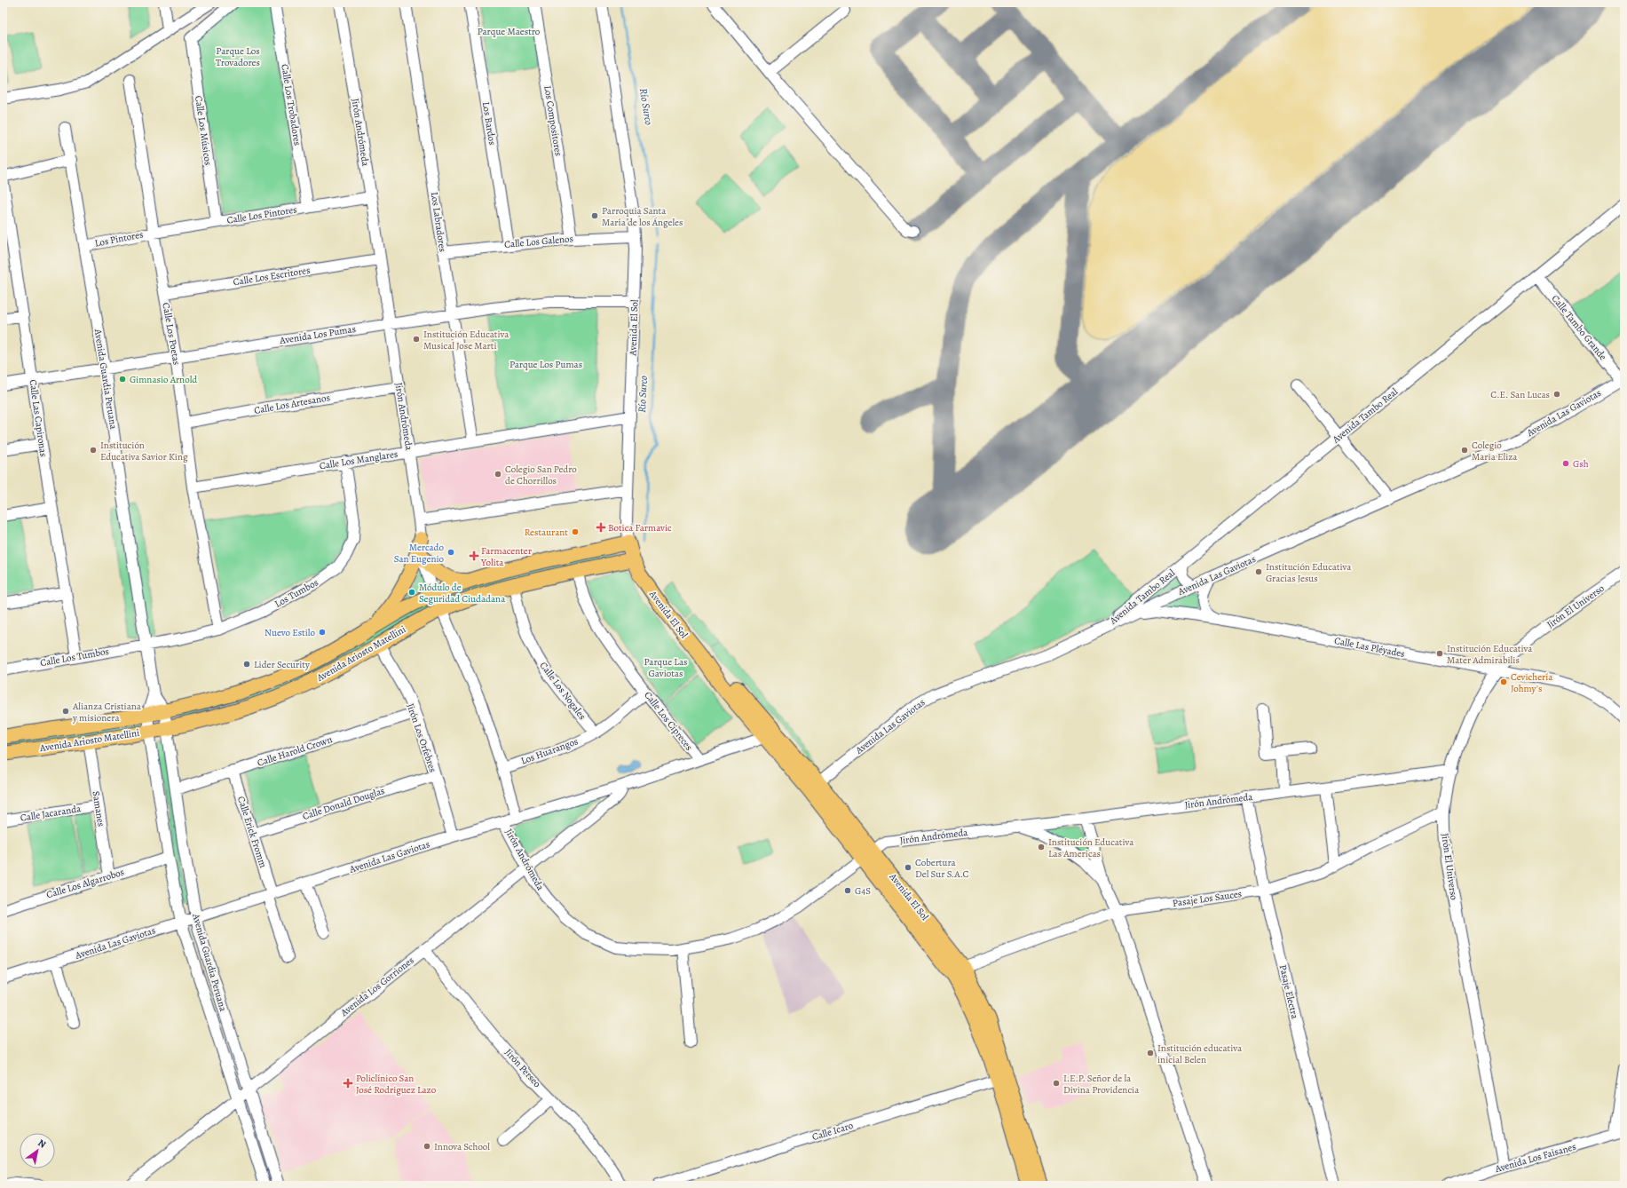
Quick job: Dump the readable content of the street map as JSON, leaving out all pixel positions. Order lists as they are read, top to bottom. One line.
{"streets":{"main road":["Avenida El Sol","Avenida Ariosto Matellini"],"street":["Calle Los Trobadores","Los Compositores","Los Bardos","Calle Los Músicos","Jirón Andrómeda","Calle Los Pintores","Los Labradores","Los Pintores","Calle Los Galenos","Calle Los Escritores","Calle Tambo Grande","Calle Los Poetas","Avenida Los Pumas","Avenida Guardia Peruana","Calle Los Artesanos","Avenida Las Gaviotas","Avenida Tambo Real","Calle Las Capironas","Calle Los Manglares","Los Tumbos","Jirón El Universo","Calle Las Pléyades","Calle Los Tumbos","Calle Los Nogales","Calle Los Cipreces","Jirón Los Orfebres","Calle Harold Crown","Los Huarangos","Calle Donald Douglas","Samanes","Calle Jacaranda","Calle Erick Fromm","Calle Los Algarrobos","Pasaje Los Sauces","Avenida Los Gorriones","Pasaje Electra","Jirón Perseo","Calle Icaro","Avenida Los Faisanes"]},"crossings":[["Calle Los Trobadores","Calle Los Pintores"],["Los Compositores","Calle Los Galenos"],["Los Bardos","Calle Los Galenos"],["Calle Los Músicos","Calle Los Pintores"],["Jirón Andrómeda","Calle Los Pintores"],["Jirón Andrómeda","Calle Los Escritores"],["Jirón Andrómeda","Avenida El Sol"],["Jirón Andrómeda","Avenida Los Pumas"],["Jirón Andrómeda","Calle Los Artesanos"],["Jirón Andrómeda","Avenida Las Gaviotas"],["Jirón Andrómeda","Calle Los Manglares"],["Jirón Andrómeda","Jirón El Universo"],["Jirón Andrómeda","Avenida Ariosto Matellini"],["Jirón Andrómeda","Los Huarangos"],["Jirón Andrómeda","Avenida Los Gorriones"],["Jirón Andrómeda","Pasaje Electra"],["Calle Los Pintores","Los Pintores"],["Calle Los Pintores","Calle Los Poetas"],["Los Labradores","Calle Los Galenos"],["Los Labradores","Avenida Los Pumas"],["Los Labradores","Calle Los Manglares"],["Los Pintores","Calle Los Poetas"],["Los Pintores","Avenida Guardia Peruana"],["Calle Los Galenos","Avenida El Sol"],["Calle Los Escritores","Calle Los Poetas"],["Avenida El Sol","Avenida Los Pumas"],["Avenida El Sol","Avenida Las Gaviotas"],["Avenida El Sol","Calle Los Manglares"],["Avenida El Sol","Avenida Ariosto Matellini"],["Avenida El Sol","Pasaje Los Sauces"],["Avenida El Sol","Calle Icaro"],["Calle Tambo Grande","Avenida Las Gaviotas"],["Calle Tambo Grande","Avenida Tambo Real"],["Calle Los Poetas","Avenida Los Pumas"],["Calle Los Poetas","Calle Los Artesanos"],["Calle Los Poetas","Calle Los Manglares"],["Calle Los Poetas","Los Tumbos"],["Avenida Los Pumas","Avenida Guardia Peruana"],["Avenida Los Pumas","Calle Las Capironas"],["Avenida Guardia Peruana","Avenida Las Gaviotas"],["Avenida Guardia Peruana","Los Tumbos"],["Avenida Guardia Peruana","Avenida Ariosto Matellini"],["Avenida Guardia Peruana","Calle Los Tumbos"],["Avenida Guardia Peruana","Calle Harold Crown"],["Avenida Guardia Peruana","Calle Los Algarrobos"],["Avenida Guardia Peruana","Avenida Los Gorriones"],["Avenida Las Gaviotas","Avenida Tambo Real"],["Avenida Las Gaviotas","Calle Las Pléyades"],["Avenida Las Gaviotas","Calle Los Cipreces"],["Avenida Las Gaviotas","Jirón Los Orfebres"],["Avenida Las Gaviotas","Calle Erick Fromm"],["Avenida Las Gaviotas","Avenida Los Gorriones"],["Avenida Tambo Real","Calle Las Pléyades"],["Calle Las Capironas","Calle Los Tumbos"],["Calle Los Manglares","Los Tumbos"],["Los Tumbos","Calle Los Tumbos"],["Jirón El Universo","Calle Las Pléyades"],["Jirón El Universo","Pasaje Los Sauces"],["Jirón El Universo","Avenida Los Faisanes"],["Avenida Ariosto Matellini","Calle Los Nogales"],["Avenida Ariosto Matellini","Calle Los Cipreces"],["Avenida Ariosto Matellini","Jirón Los Orfebres"],["Avenida Ariosto Matellini","Samanes"],["Calle Los Nogales","Los Huarangos"],["Calle Los Cipreces","Los Huarangos"],["Jirón Los Orfebres","Calle Harold Crown"],["Jirón Los Orfebres","Calle Donald Douglas"],["Calle Harold Crown","Calle Erick Fromm"],["Calle Donald Douglas","Calle Erick Fromm"],["Samanes","Calle Jacaranda"],["Samanes","Calle Los Algarrobos"],["Pasaje Los Sauces","Pasaje Electra"],["Avenida Los Gorriones","Jirón Perseo"]],"water":["Río Surco"],"parks":["Parque Maestro","Parque Los Trovadores","Parque Los Pumas","Parque Las Gaviotas"],"places":{"other":["Parroquia Santa María de los Ángeles","Institución Educativa Musical Jose Marti","Gimnasio Arnold","C.E. San Lucas","Institución Educativa Savior King","Colegio Maria Eliza","Gsh","Colegio San Pedro de Chorrillos","Restaurant","Mercado San Eugenio","Institución Educativa Gracias Jesus","Módulo de Seguridad Ciudadana","Nuevo Estilo","Institución Educativa Mater Admirabilis","Lider Security","Cevichería Johmy's","Alianza Cristiana y misionera","Institución Educativa Las Americas","Cobertura Del Sur S.A.C","G4S","Institución educativa inicial Belen","I.E.P. Señor de la Divina Providencia","Innova School"],"health":["Botica Farmavic","Farmacenter Yolita","Policlínico San José Rodriguez Lazo"]},"north":"top right"}
